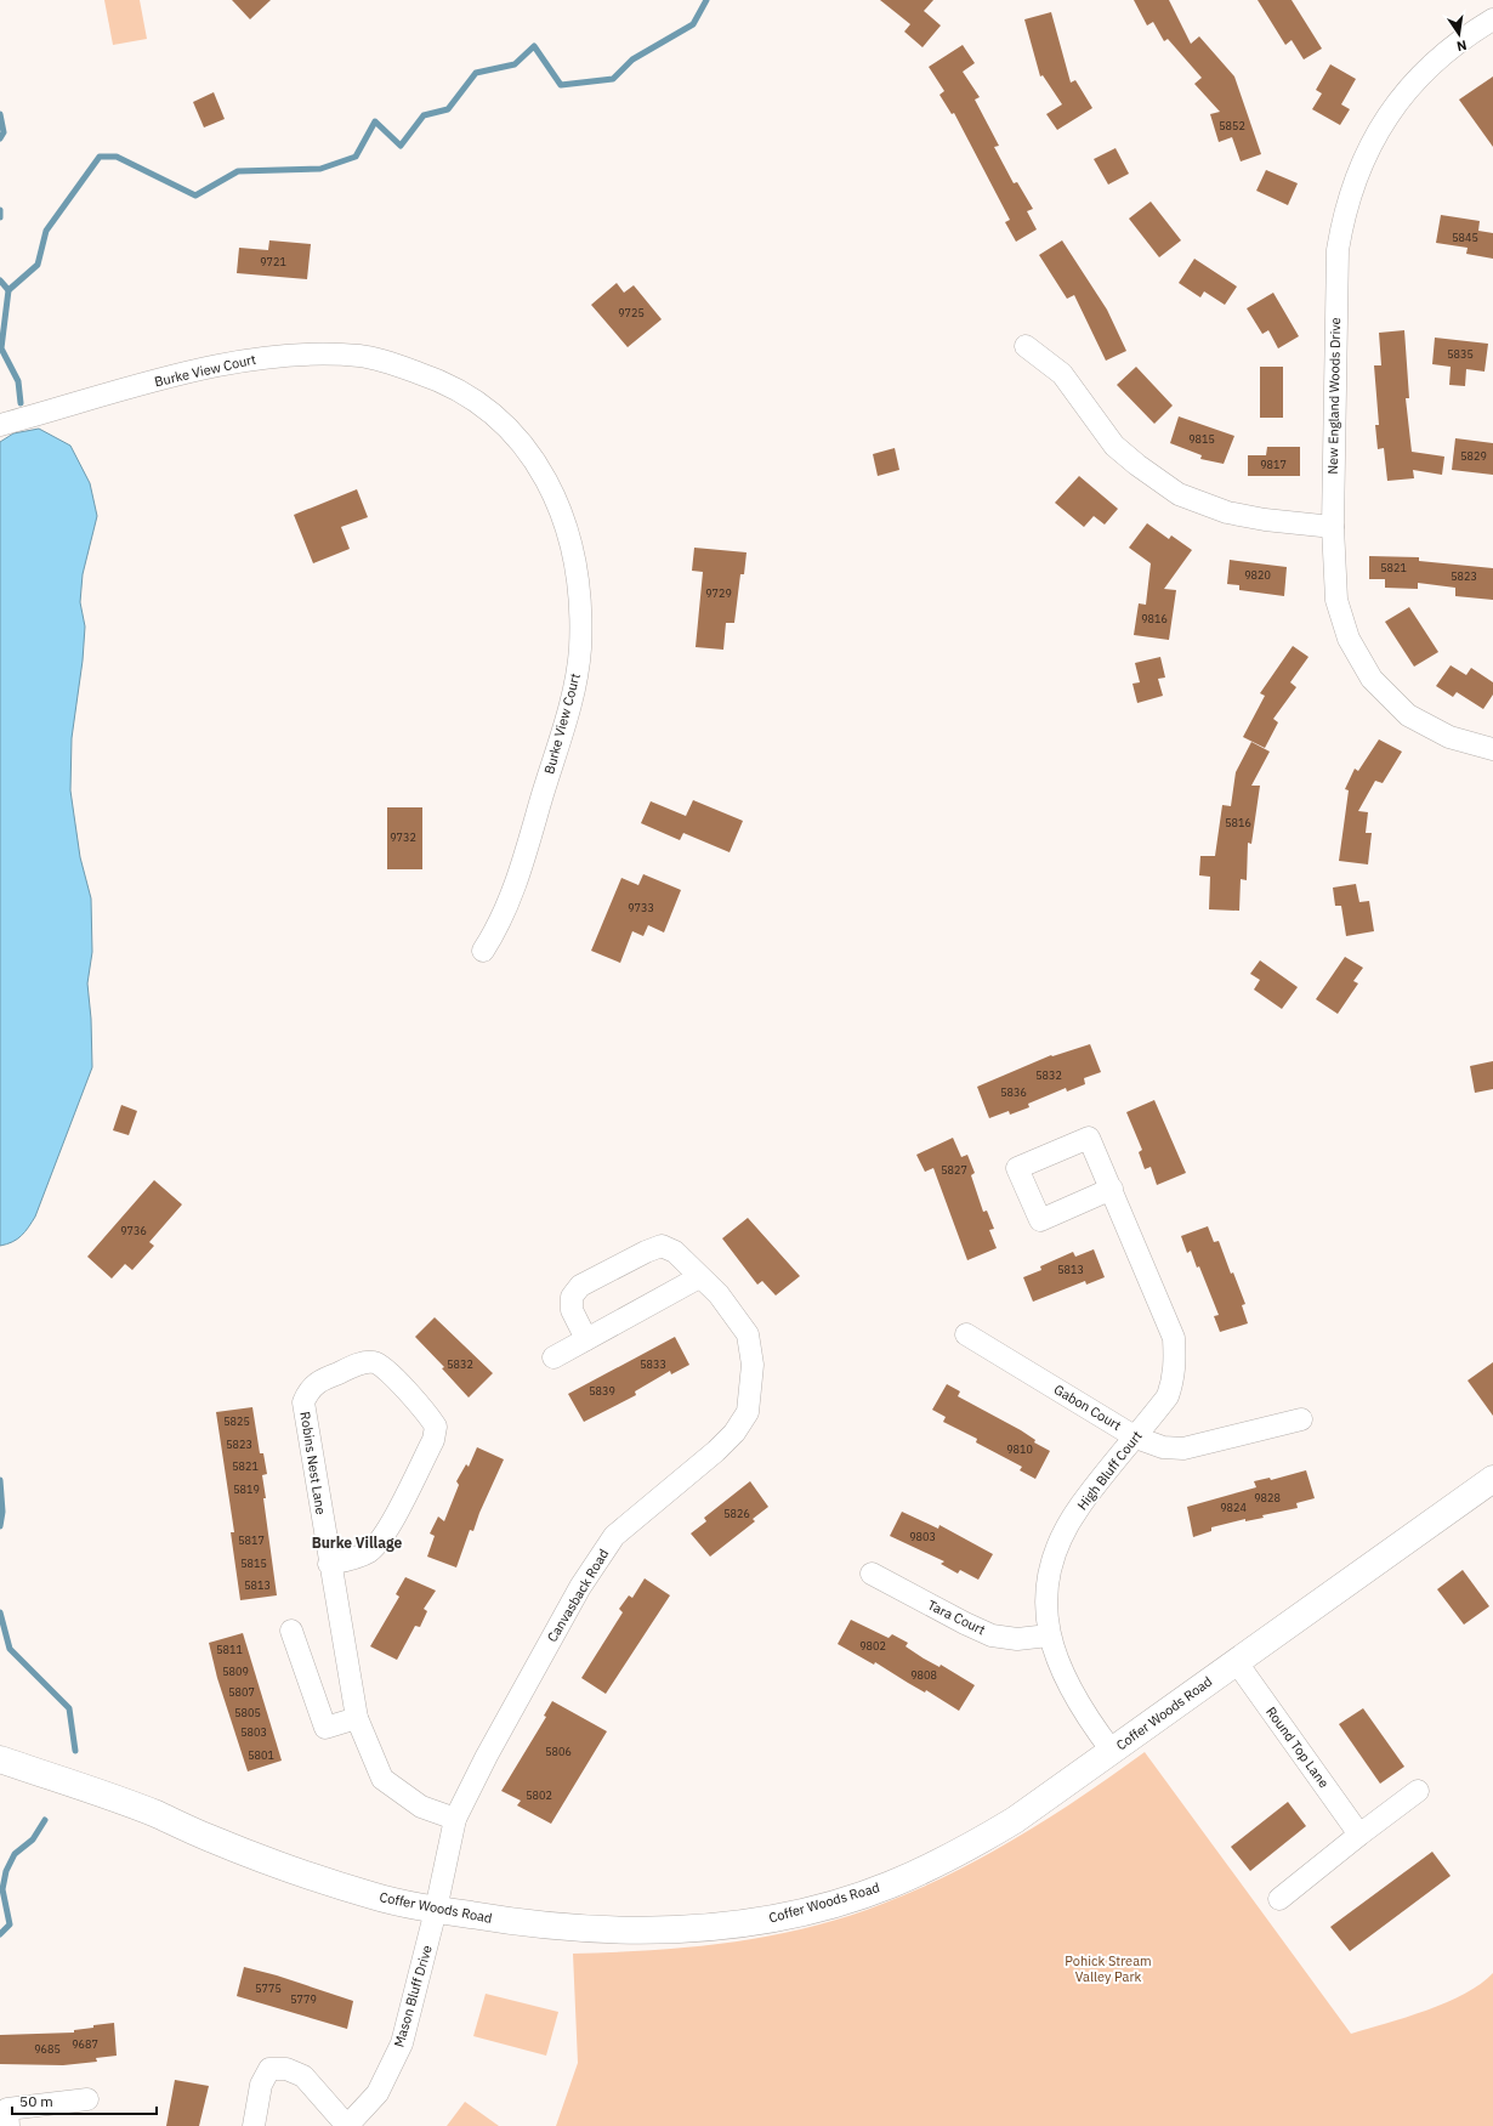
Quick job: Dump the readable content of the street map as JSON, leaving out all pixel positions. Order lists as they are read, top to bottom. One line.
{"streets":{"street":["Burke View Court","New England Woods Drive","Gabon Court","Robins Nest Lane","High Bluff Court","Canvasback Road","Tara Court","Coffer Woods Road","Round Top Lane","Mason Bluff Drive"]},"crossings":[["Gabon Court","High Bluff Court"],["Robins Nest Lane","Canvasback Road"],["High Bluff Court","Tara Court"],["High Bluff Court","Coffer Woods Road"],["Canvasback Road","Coffer Woods Road"],["Canvasback Road","Mason Bluff Drive"],["Coffer Woods Road","Round Top Lane"],["Coffer Woods Road","Mason Bluff Drive"]],"districts":["Burke Village"],"parks":["Pohick Stream Valley Park"],"house_numbers":["5852","5845","9721","9725","5835","9815","5829","9817","5821","9820","5823","9729","9816","5816","9732","9733","5832","5836","5827","9736","5813","5832","5833","5839","5825","5823","9810","5821","5819","9828","9824","5826","9803","5817","5815","5813","9802","5811","5809","9808","5807","5805","5803","5806","5801","5802","5775","5779","9687","9685"],"scale_bar":"50 m","north":"bottom"}
